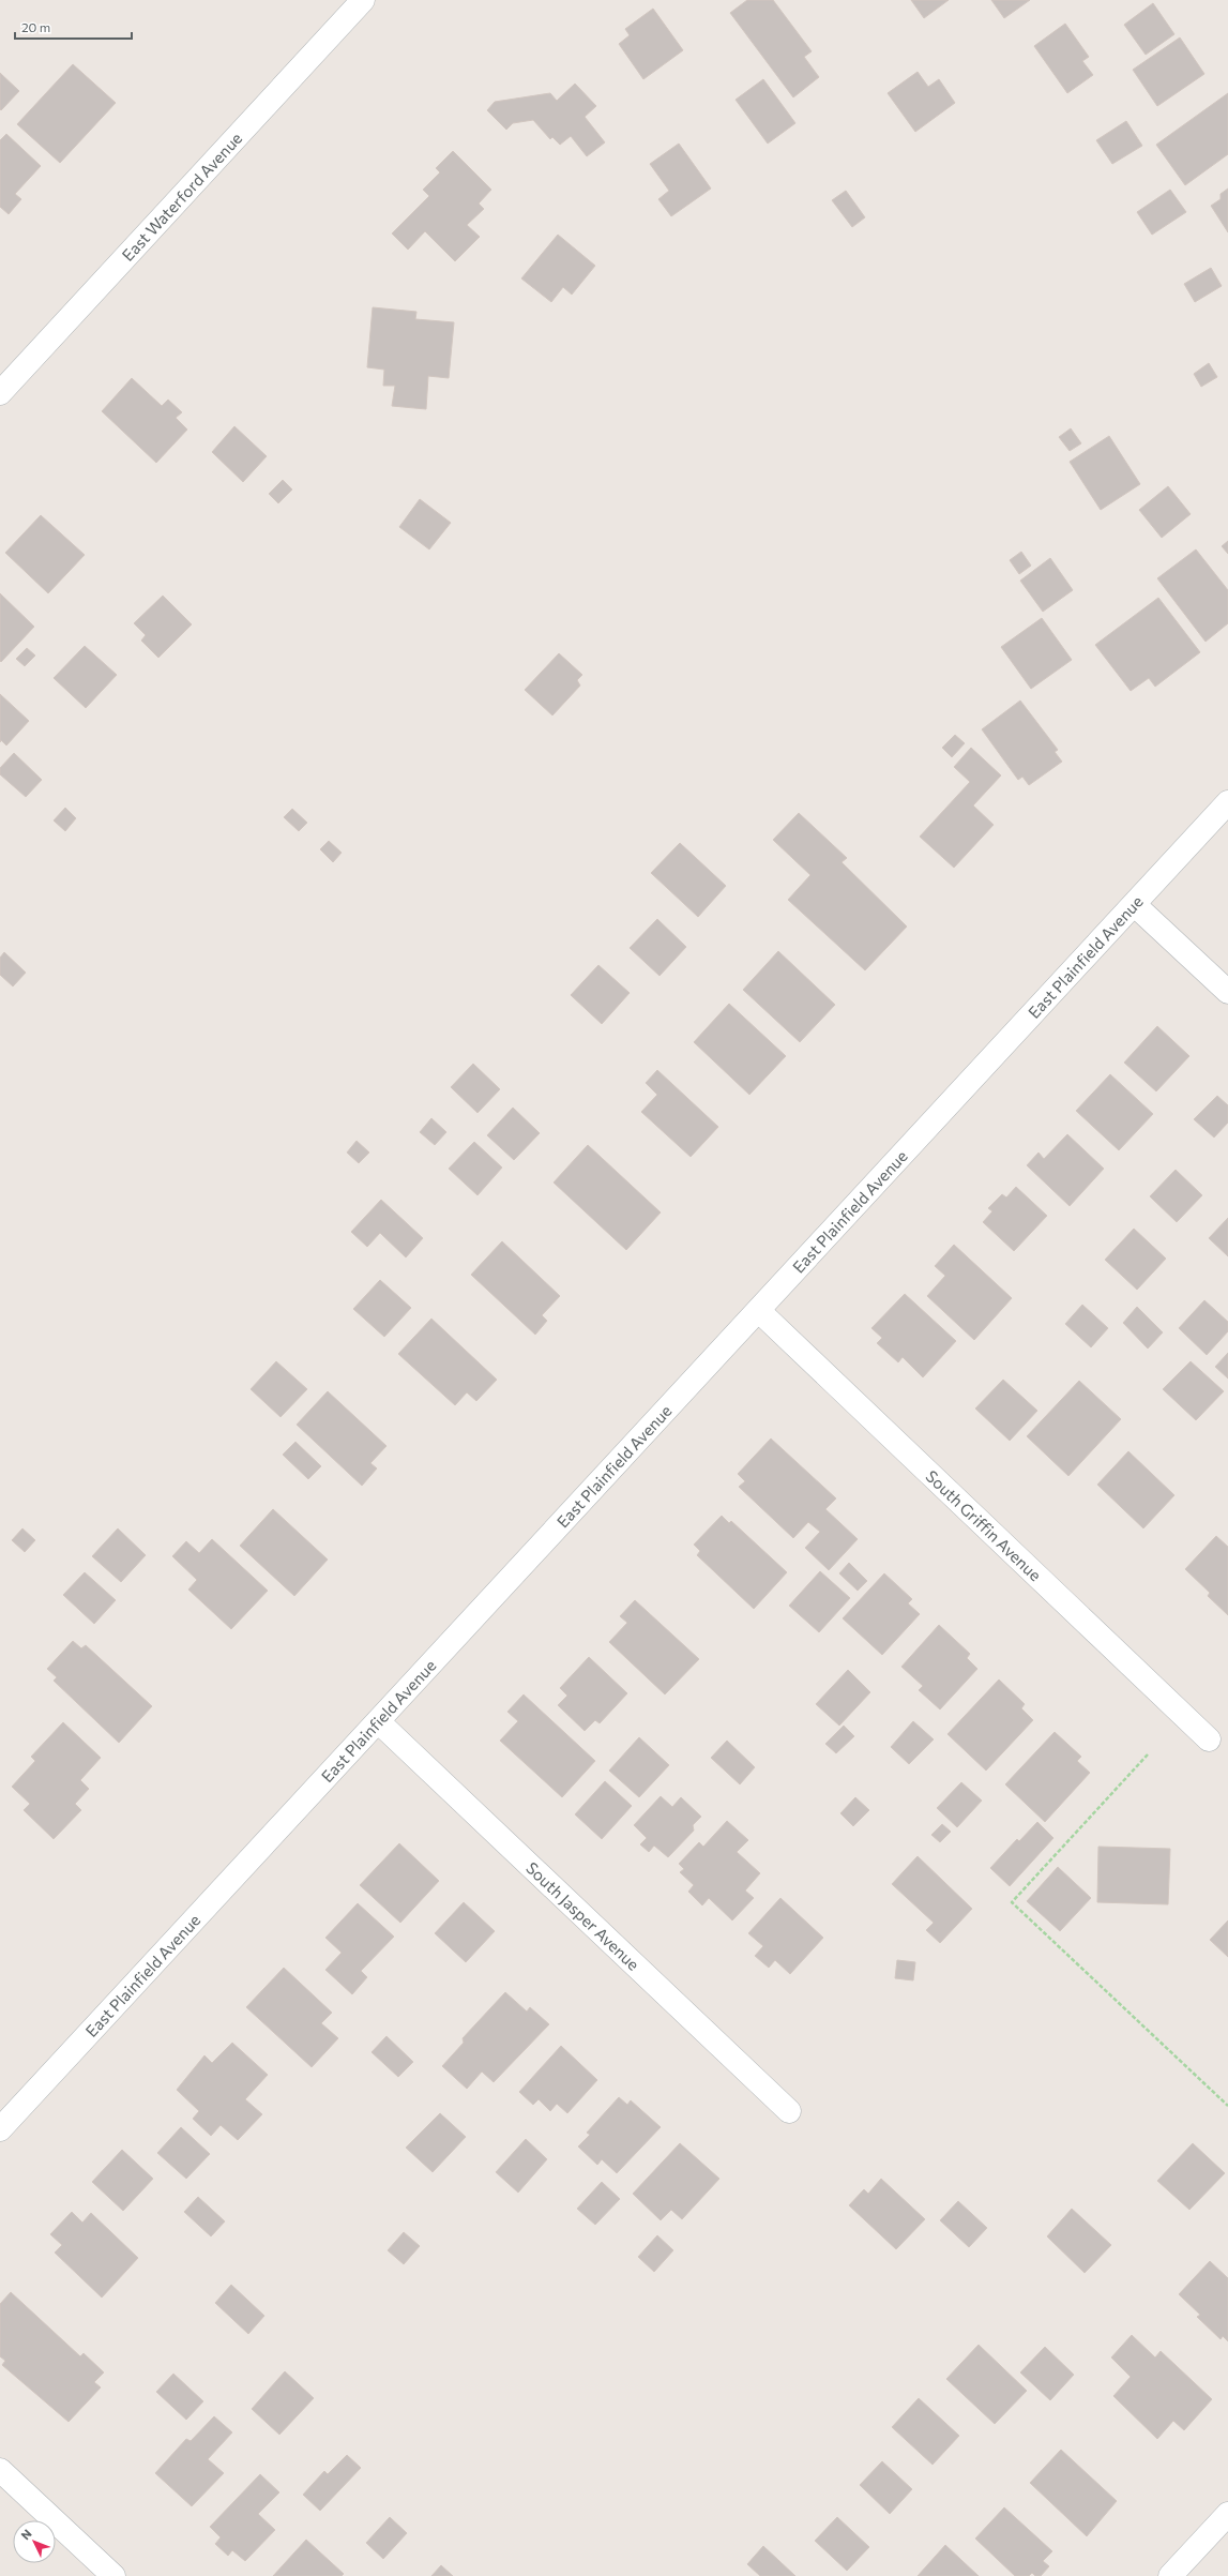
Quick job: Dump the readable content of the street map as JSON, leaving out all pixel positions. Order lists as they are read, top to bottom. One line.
{"streets":{"street":["East Waterford Avenue","East Plainfield Avenue","South Griffin Avenue","South Jasper Avenue"]},"crossings":[["East Plainfield Avenue","South Griffin Avenue"],["East Plainfield Avenue","South Jasper Avenue"]],"scale_bar":"20 m","north":"top left"}
